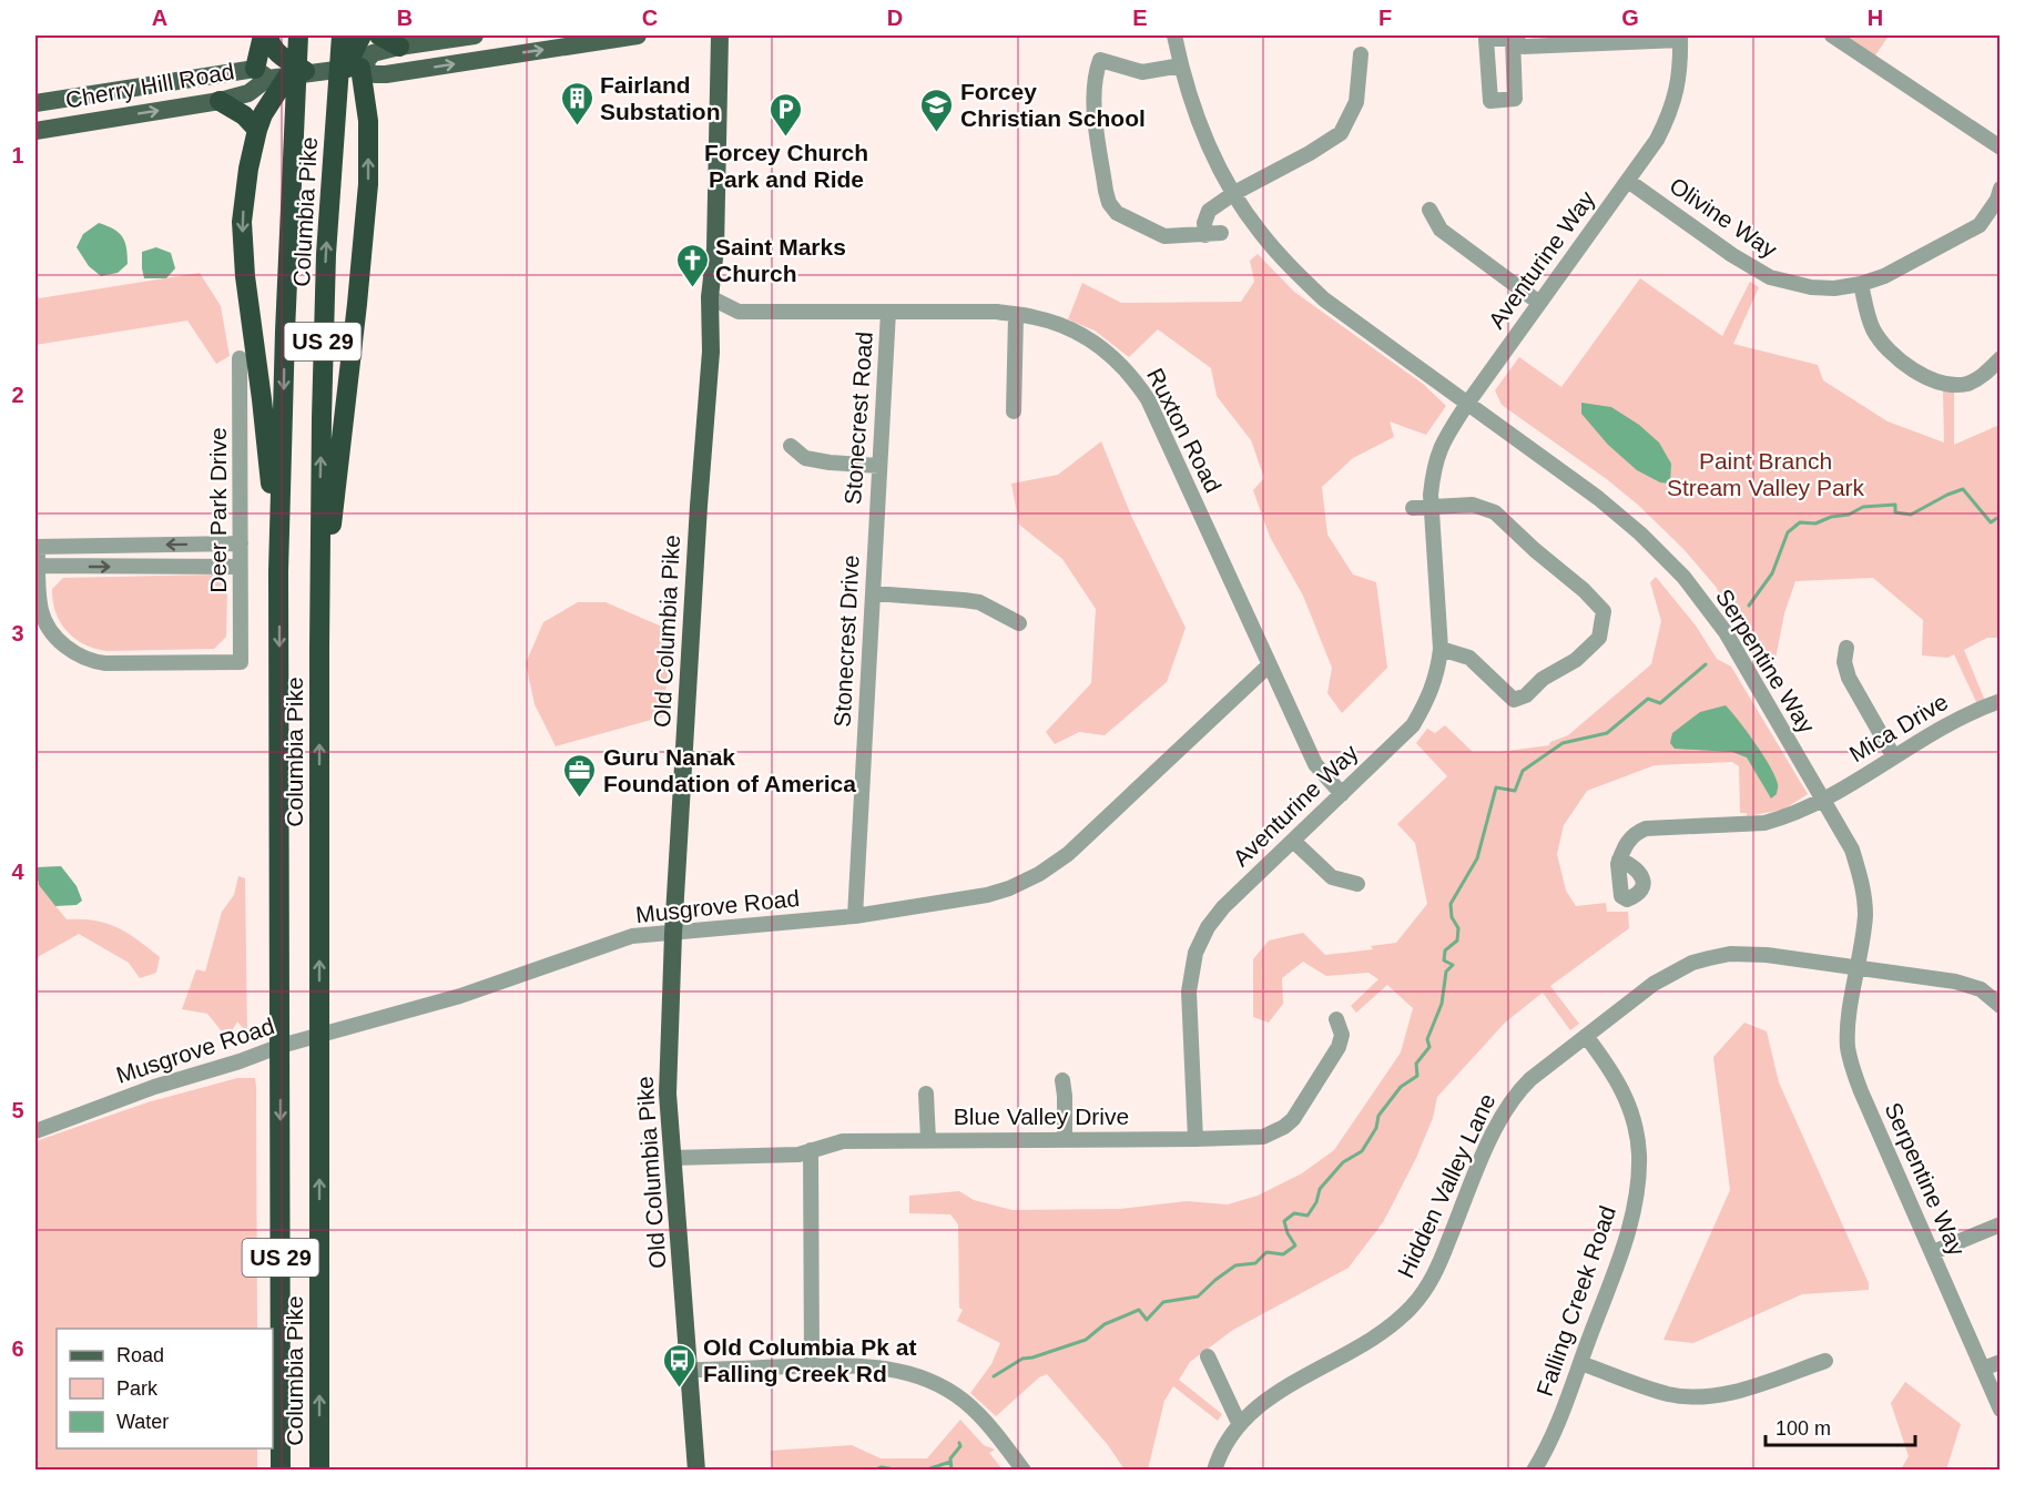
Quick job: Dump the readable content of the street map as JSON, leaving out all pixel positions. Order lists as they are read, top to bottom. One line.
{"streets":{"highway":["Columbia Pike","US 29"],"main road":["Cherry Hill Road","Old Columbia Pike"],"street":["Olivine Way","Aventurine Way","Stonecrest Road","Ruxton Road","Deer Park Drive","Stonecrest Drive","Serpentine Way","Mica Drive","Musgrove Road","Blue Valley Drive","Hidden Valley Lane","Falling Creek Road"]},"crossings":[["Columbia Pike","Musgrove Road"],["Olivine Way","Aventurine Way"],["Aventurine Way","Ruxton Road"],["Aventurine Way","Serpentine Way"],["Aventurine Way","Blue Valley Drive"],["Stonecrest Road","Ruxton Road"],["Stonecrest Road","Stonecrest Drive"],["Ruxton Road","Old Columbia Pike"],["Ruxton Road","Musgrove Road"],["Old Columbia Pike","Musgrove Road"],["Old Columbia Pike","Blue Valley Drive"],["Stonecrest Drive","Musgrove Road"],["Serpentine Way","Mica Drive"],["Serpentine Way","Hidden Valley Lane"],["Hidden Valley Lane","Falling Creek Road"]],"parks":["Paint Branch Stream Valley Park"],"places":{"building":["Fairland Substation"],"school or university":["Forcey Christian School"],"parking":["Forcey Church Park and Ride"],"church":["Saint Marks Church"],"office":["Guru Nanak Foundation of America"],"bus stop":["Old Columbia Pk at Falling Creek Rd"]},"legend":["Road","Park","Water"],"scale_bar":"100 m","grid":{"columns":["A","B","C","D","E","F","G","H"],"rows":["1","2","3","4","5","6"]}}
